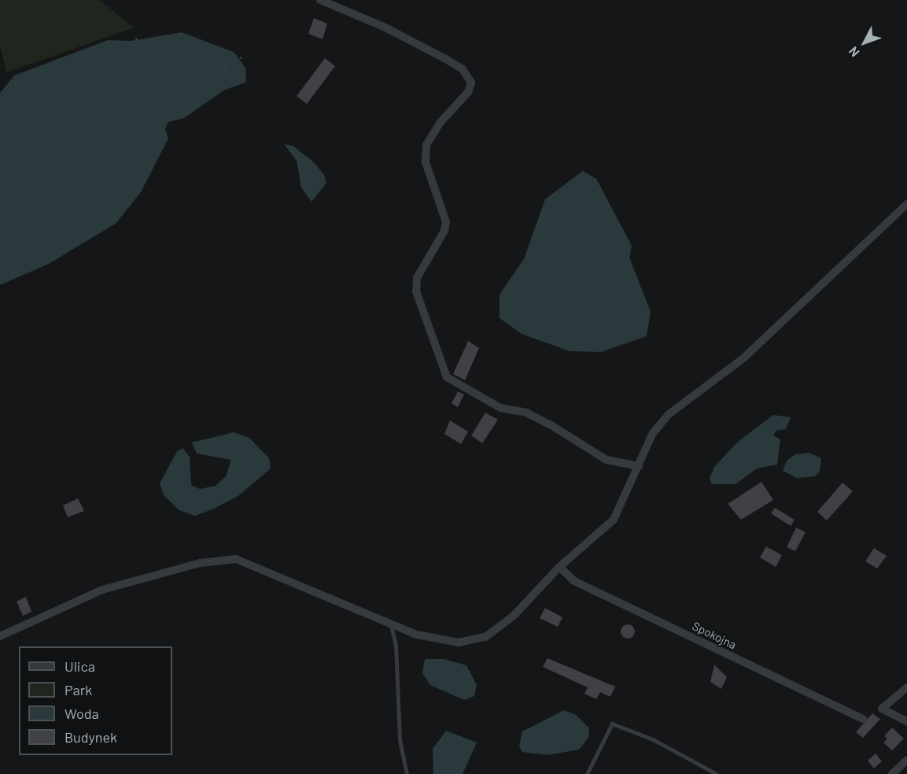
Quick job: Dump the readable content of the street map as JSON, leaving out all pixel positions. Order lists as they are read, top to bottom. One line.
{"streets":{"street":["Spokojna"]},"legend":["Ulica","Park","Woda","Budynek"],"north":"bottom left"}
